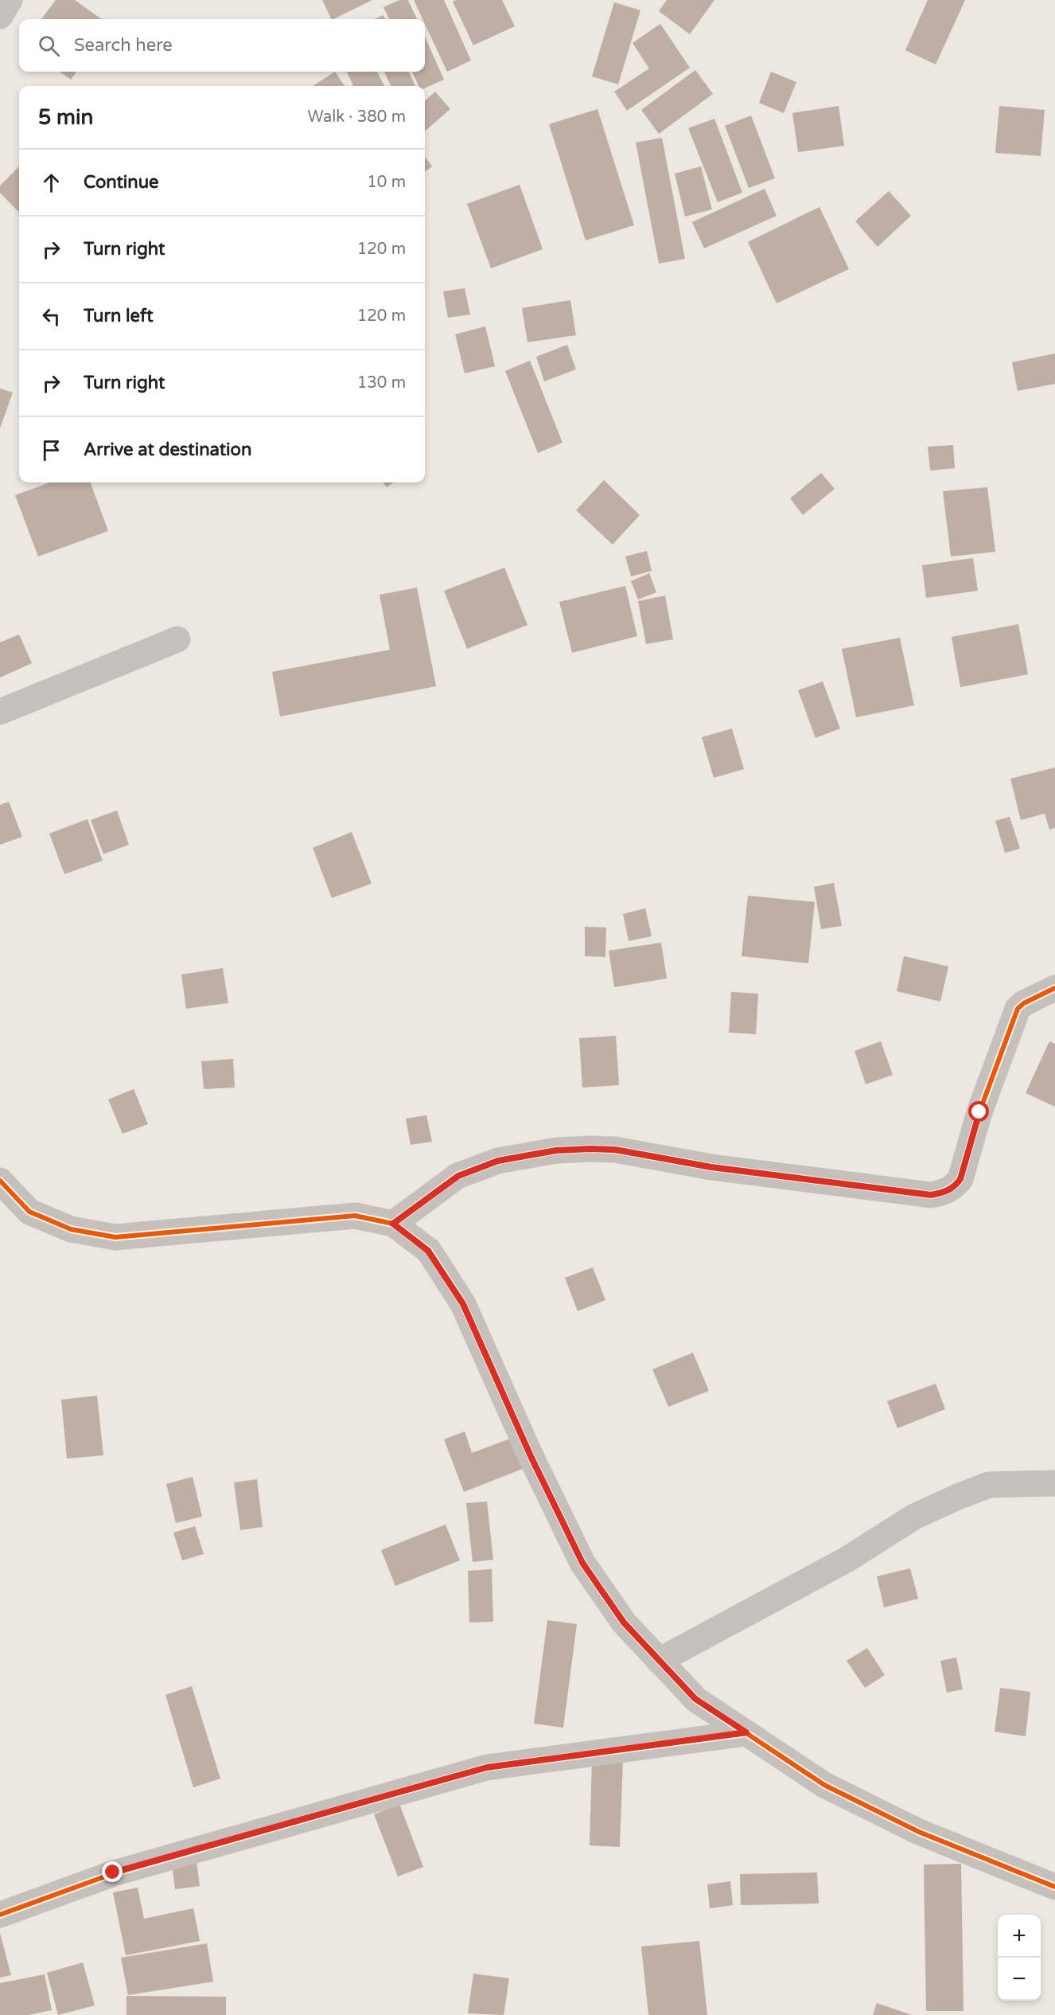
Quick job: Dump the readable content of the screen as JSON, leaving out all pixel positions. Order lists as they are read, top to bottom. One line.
{"page":{"search":"Search here","heading":["5 min","Walk · 380 m"],"list":[["Continue","10 m"],["Turn right","120 m"],["Turn left","120 m"],["Turn right","130 m"],"Arrive at destination"],"map_buttons":["+","−"]}}
